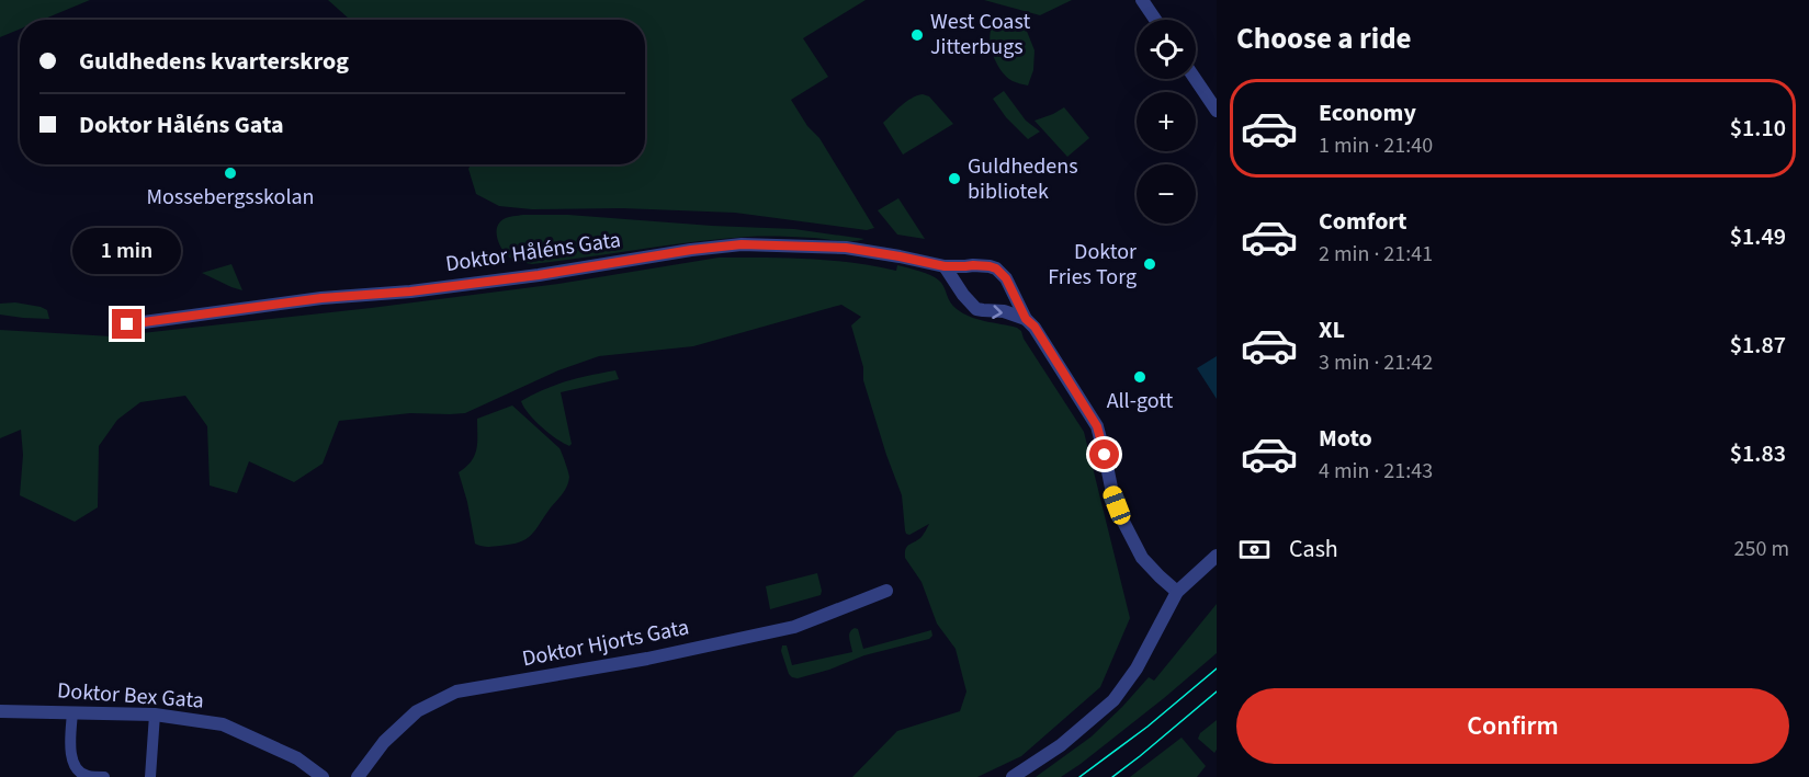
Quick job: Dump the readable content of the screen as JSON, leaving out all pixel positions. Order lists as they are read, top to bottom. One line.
{"streets":{"street":["Doktor Håléns Gata","Doktor Hjorts Gata","Doktor Bex Gata"]},"places":["West Coast Jitterbugs","Mossebergsskolan","Guldhedens bibliotek","Doktor Fries Torg","All-gott"],"page":{"heading":"Choose a ride","map_buttons":["+","−"],"banner":["Guldhedens kvarterskrog","Doktor Håléns Gata"],"list":[{"name":"Economy","note":"1 min · 21:40","value":"$1.10"},{"name":"Comfort","note":"2 min · 21:41","value":"$1.49"},{"name":"XL","note":"3 min · 21:42","value":"$1.87"},{"name":"Moto","note":"4 min · 21:43","value":"$1.83"}],"bubble":"1 min","pay":["Cash","250 m"],"buttons":"Confirm"}}
